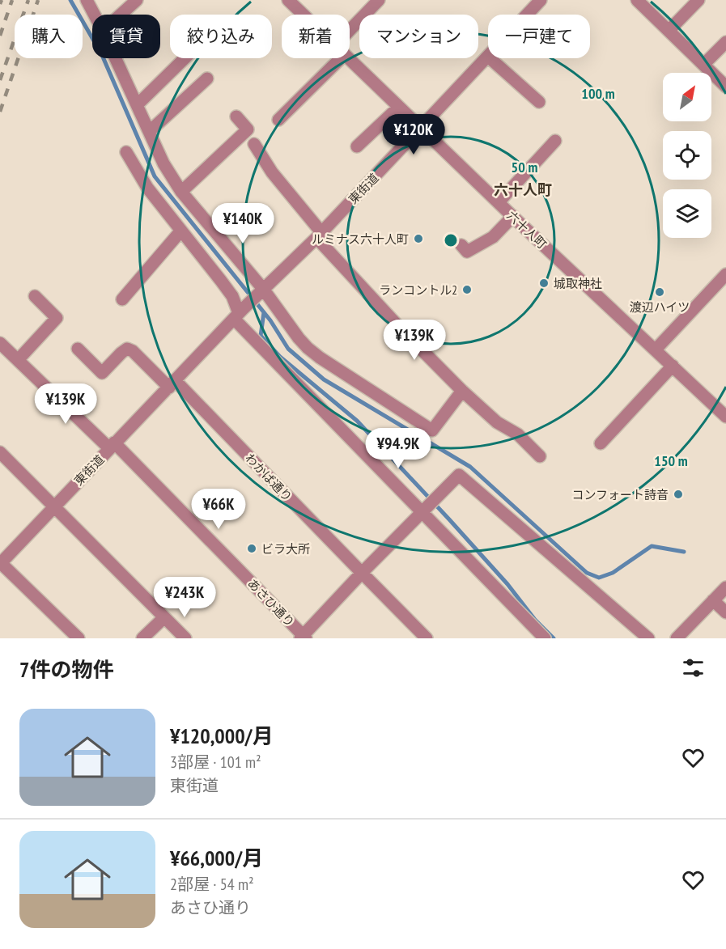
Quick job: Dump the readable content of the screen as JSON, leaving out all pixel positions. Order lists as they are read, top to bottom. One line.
{"streets":{"street":["東街道","六十人町","わかば通り","あさひ通り"]},"crossings":[["東街道","六十人町"],["東街道","わかば通り"],["東街道","あさひ通り"]],"districts":["六十人町"],"places":["ルミナス六十人町","城取神社","ランコントル2","渡辺ハイツ","コンフォート詩音","ビラ大所"],"north":"top right","page":{"chip":["購入","賃貸","絞り込み","新着","マンション","一戸建て"],"price":["¥120K","¥140K","¥139K","¥139K","¥94.9K","¥66K","¥243K"],"heading":"7件の物件","list":[{"name":"¥120,000/月","note":"3部屋 · 101 m² · 東街道"},{"name":"¥66,000/月","note":"2部屋 · 54 m² · あさひ通り"}]},"rings":["100 m","50 m","150 m"]}
